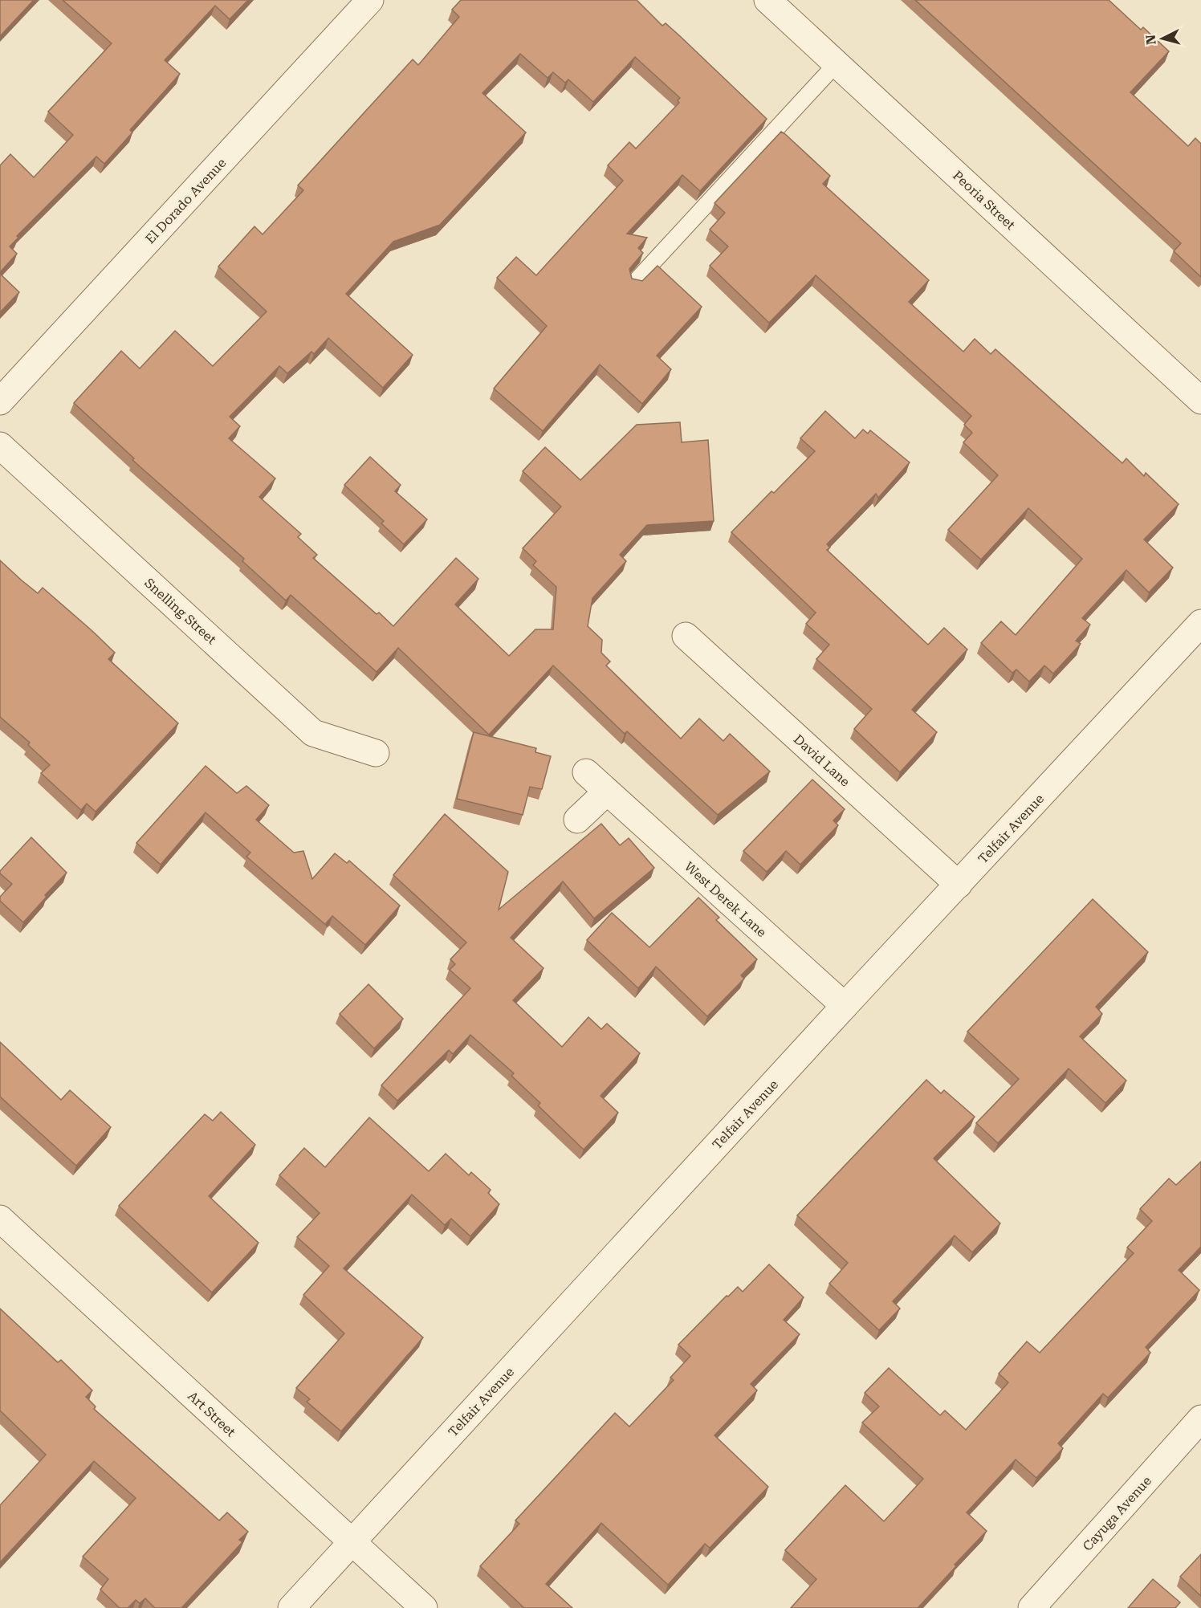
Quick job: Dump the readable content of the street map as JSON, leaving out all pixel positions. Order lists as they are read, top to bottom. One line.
{"streets":{"street":["Peoria Street","El Dorado Avenue","Snelling Street","David Lane","Telfair Avenue","West Derek Lane","Art Street","Cayuga Avenue"]},"crossings":[["David Lane","Telfair Avenue"],["Telfair Avenue","West Derek Lane"],["Telfair Avenue","Art Street"]],"north":"left"}
